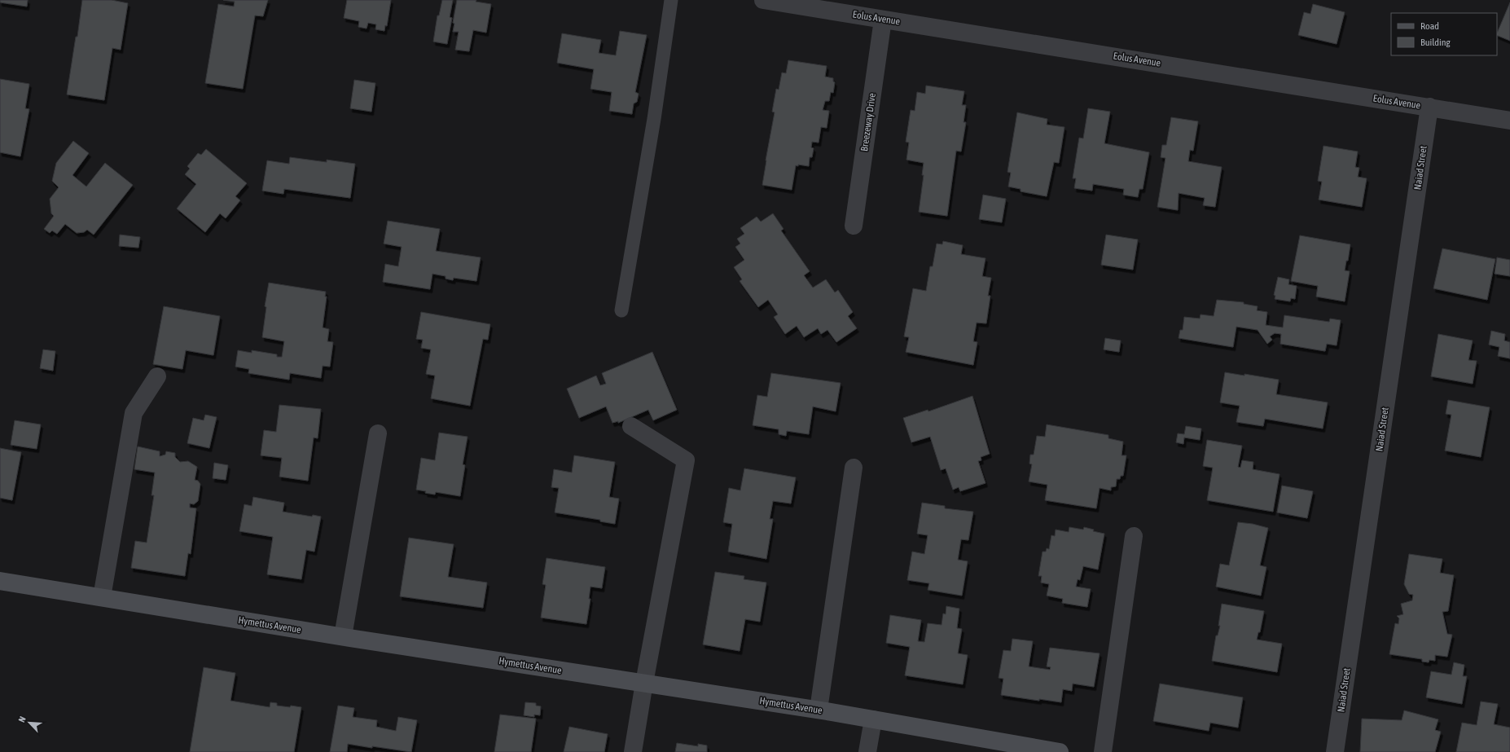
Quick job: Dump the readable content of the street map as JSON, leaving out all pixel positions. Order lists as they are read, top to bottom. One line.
{"streets":{"street":["Eolus Avenue","Breezeway Drive","Naiad Street","Hymettus Avenue"]},"crossings":[["Eolus Avenue","Breezeway Drive"],["Eolus Avenue","Naiad Street"]],"legend":["Road","Building"],"north":"top left"}
